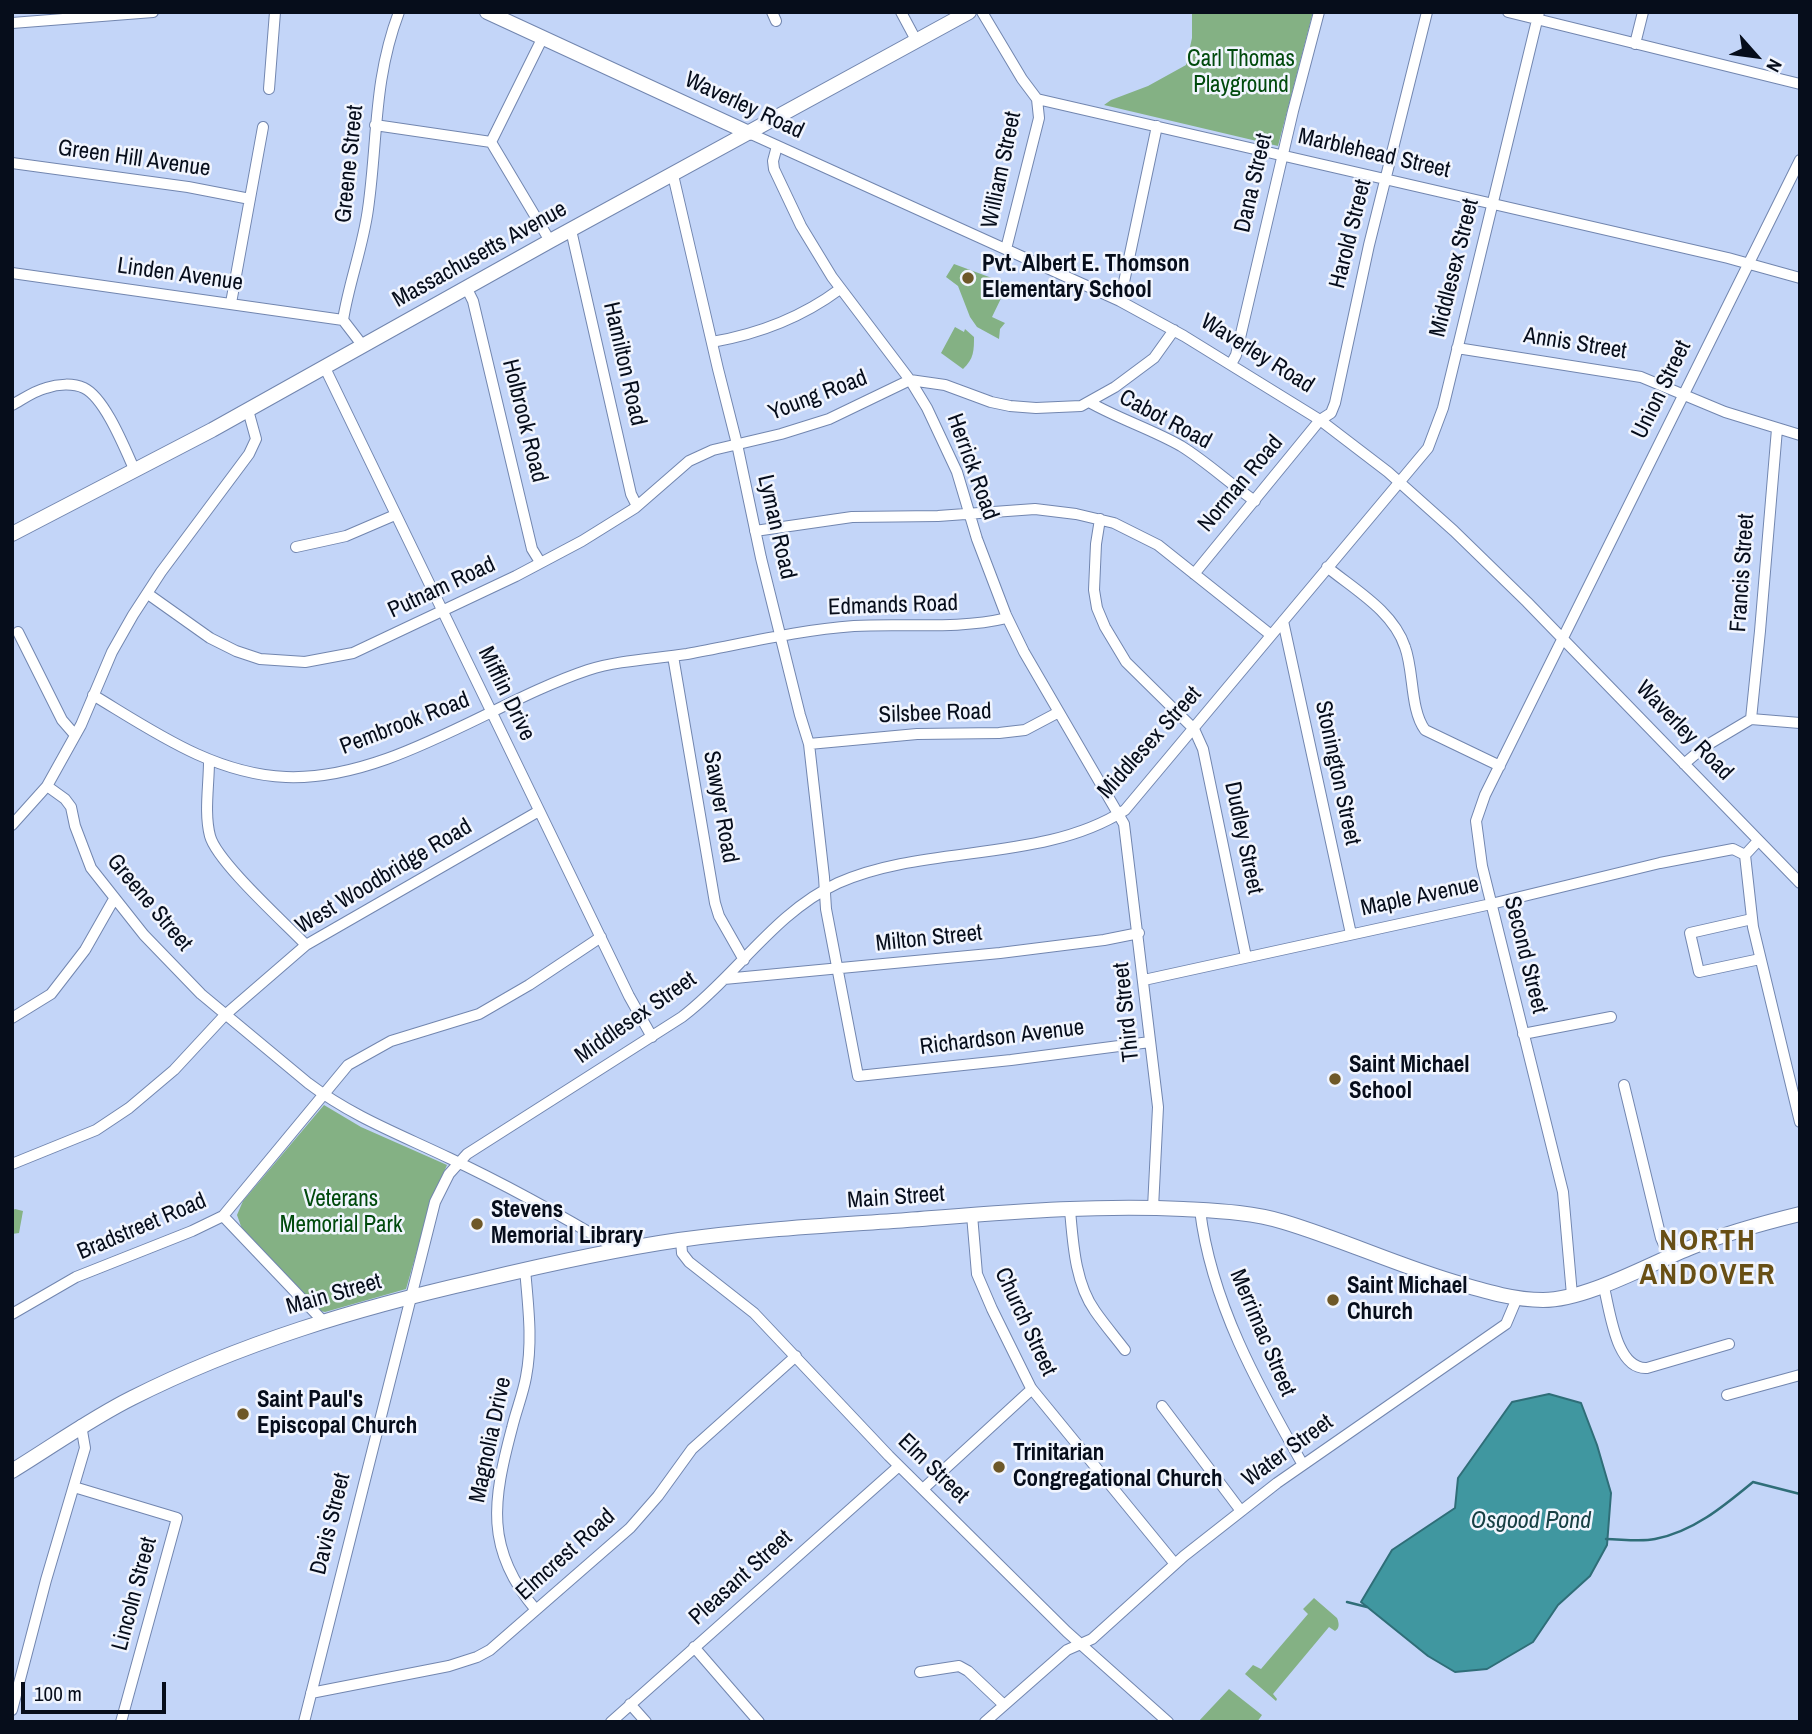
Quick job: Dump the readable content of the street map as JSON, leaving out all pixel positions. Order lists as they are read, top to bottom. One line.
{"streets":{"main road":["Waverley Road","Massachusetts Avenue","Main Street"],"street":["Marblehead Street","Green Hill Avenue","Greene Street","William Street","Dana Street","Harold Street","Middlesex Street","Linden Avenue","Annis Street","Hamilton Road","Union Street","Young Road","Cabot Road","Holbrook Road","Herrick Road","Norman Road","Lyman Road","Francis Street","Putnam Road","Edmands Road","Mifflin Drive","Silsbee Road","Pembrook Road","Stonington Street","Sawyer Road","Dudley Street","West Woodbridge Road","Maple Avenue","Milton Street","Second Street","Third Street","Richardson Avenue","Bradstreet Road","Church Street","Merrimac Street","Magnolia Drive","Water Street","Elm Street","Davis Street","Elmcrest Road","Pleasant Street","Lincoln Street"]},"crossings":[["Waverley Road","William Street"],["Waverley Road","Dana Street"],["Waverley Road","Harold Street"],["Waverley Road","Massachusetts Avenue"],["Waverley Road","Middlesex Street"],["Waverley Road","Union Street"],["Waverley Road","Herrick Road"],["Waverley Road","Norman Road"],["Waverley Road","Second Street"],["Marblehead Street","William Street"],["Marblehead Street","Dana Street"],["Marblehead Street","Harold Street"],["Marblehead Street","Middlesex Street"],["Marblehead Street","Union Street"],["Greene Street","Middlesex Street"],["Greene Street","Linden Avenue"],["Greene Street","West Woodbridge Road"],["Greene Street","Main Street"],["Greene Street","Bradstreet Road"],["Harold Street","Norman Road"],["Massachusetts Avenue","Hamilton Road"],["Massachusetts Avenue","Holbrook Road"],["Massachusetts Avenue","Lyman Road"],["Massachusetts Avenue","Mifflin Drive"],["Middlesex Street","Annis Street"],["Middlesex Street","Herrick Road"],["Middlesex Street","Lyman Road"],["Middlesex Street","Mifflin Drive"],["Middlesex Street","Stonington Street"],["Middlesex Street","Sawyer Road"],["Middlesex Street","Dudley Street"],["Middlesex Street","Milton Street"],["Middlesex Street","Third Street"],["Middlesex Street","Main Street"],["Middlesex Street","Davis Street"],["Annis Street","Union Street"],["Annis Street","Francis Street"],["Hamilton Road","Putnam Road"],["Union Street","Second Street"],["Young Road","Herrick Road"],["Young Road","Lyman Road"],["Young Road","Putnam Road"],["Cabot Road","Norman Road"],["Holbrook Road","Putnam Road"],["Herrick Road","Edmands Road"],["Herrick Road","Silsbee Road"],["Herrick Road","Third Street"],["Lyman Road","Putnam Road"],["Lyman Road","Edmands Road"],["Lyman Road","Silsbee Road"],["Lyman Road","Pembrook Road"],["Lyman Road","Milton Street"],["Lyman Road","Richardson Avenue"],["Putnam Road","Mifflin Drive"],["Edmands Road","Pembrook Road"],["Mifflin Drive","Pembrook Road"],["Mifflin Drive","West Woodbridge Road"],["Mifflin Drive","Bradstreet Road"],["Pembrook Road","Sawyer Road"],["Stonington Street","Maple Avenue"],["Dudley Street","Maple Avenue"],["Maple Avenue","Second Street"],["Maple Avenue","Third Street"],["Milton Street","Third Street"],["Second Street","Main Street"],["Third Street","Richardson Avenue"],["Third Street","Main Street"],["Main Street","Church Street"],["Main Street","Merrimac Street"],["Main Street","Magnolia Drive"],["Main Street","Water Street"],["Main Street","Elm Street"],["Main Street","Davis Street"],["Church Street","Water Street"],["Merrimac Street","Water Street"],["Magnolia Drive","Elmcrest Road"],["Water Street","Elm Street"],["Elm Street","Elmcrest Road"],["Elm Street","Pleasant Street"],["Davis Street","Elmcrest Road"]],"districts":["NORTH ANDOVER"],"water":["Osgood Pond"],"parks":["Carl Thomas Playground","Veterans Memorial Park"],"places":["Pvt. Albert E. Thomson Elementary School","Saint Michael School","Stevens Memorial Library","Saint Michael Church","Saint Paul's Episcopal Church","Trinitarian Congregational Church"],"scale_bar":"100 m","north":"bottom right"}
